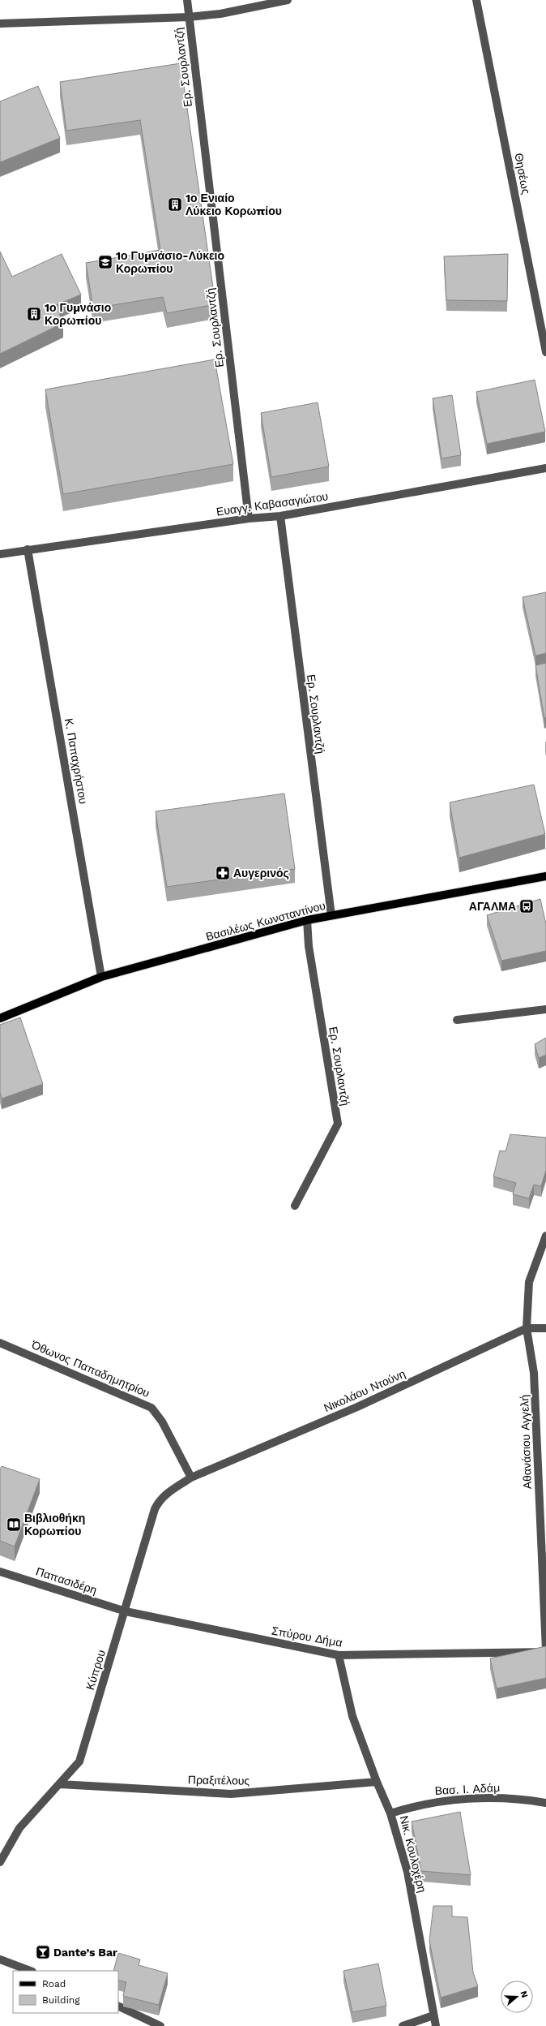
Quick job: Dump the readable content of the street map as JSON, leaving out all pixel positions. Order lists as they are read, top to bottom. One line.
{"streets":{"main road":["Βασιλέως Κωνσταντίνου"],"street":["Ερ. Σουρλαντζή","Θησέως","Ευαγγ. Καβασαγιώτου","Κ. Παπαχρήστου","Όθωνος Παπαδημητρίου","Νικολάου Ντούνη","Αθανάσιου Αγγελή","Παπασιδέρη","Σπύρου Δήμα","Κύπρου","Πραξιτέλους","Βασ. Ι. Αδάμ","Νικ. Κουλοχέρη"]},"crossings":[["Ερ. Σουρλαντζή","Ευαγγ. Καβασαγιώτου"],["Ερ. Σουρλαντζή","Βασιλέως Κωνσταντίνου"],["Ευαγγ. Καβασαγιώτου","Κ. Παπαχρήστου"],["Κ. Παπαχρήστου","Βασιλέως Κωνσταντίνου"],["Όθωνος Παπαδημητρίου","Νικολάου Ντούνη"],["Όθωνος Παπαδημητρίου","Κύπρου"],["Νικολάου Ντούνη","Αθανάσιου Αγγελή"],["Νικολάου Ντούνη","Κύπρου"],["Αθανάσιου Αγγελή","Σπύρου Δήμα"],["Παπασιδέρη","Σπύρου Δήμα"],["Παπασιδέρη","Κύπρου"],["Σπύρου Δήμα","Κύπρου"],["Σπύρου Δήμα","Νικ. Κουλοχέρη"],["Κύπρου","Πραξιτέλους"],["Πραξιτέλους","Νικ. Κουλοχέρη"],["Βασ. Ι. Αδάμ","Νικ. Κουλοχέρη"]],"places":{"building":["1ο Ενιαίο Λύκειο Κορωπίου","1ο Γυμνάσιο Κορωπίου"],"school or university":["1ο Γυμνάσιο-Λύκειο Κορωπίου"],"pharmacy":["Αυγερινός"],"bus stop":["ΑΓΑΛΜΑ"],"library":["Βιβλιοθήκη Κορωπίου"],"bar":["Dante’s Bar"]},"legend":["Road","Building"],"north":"right"}
